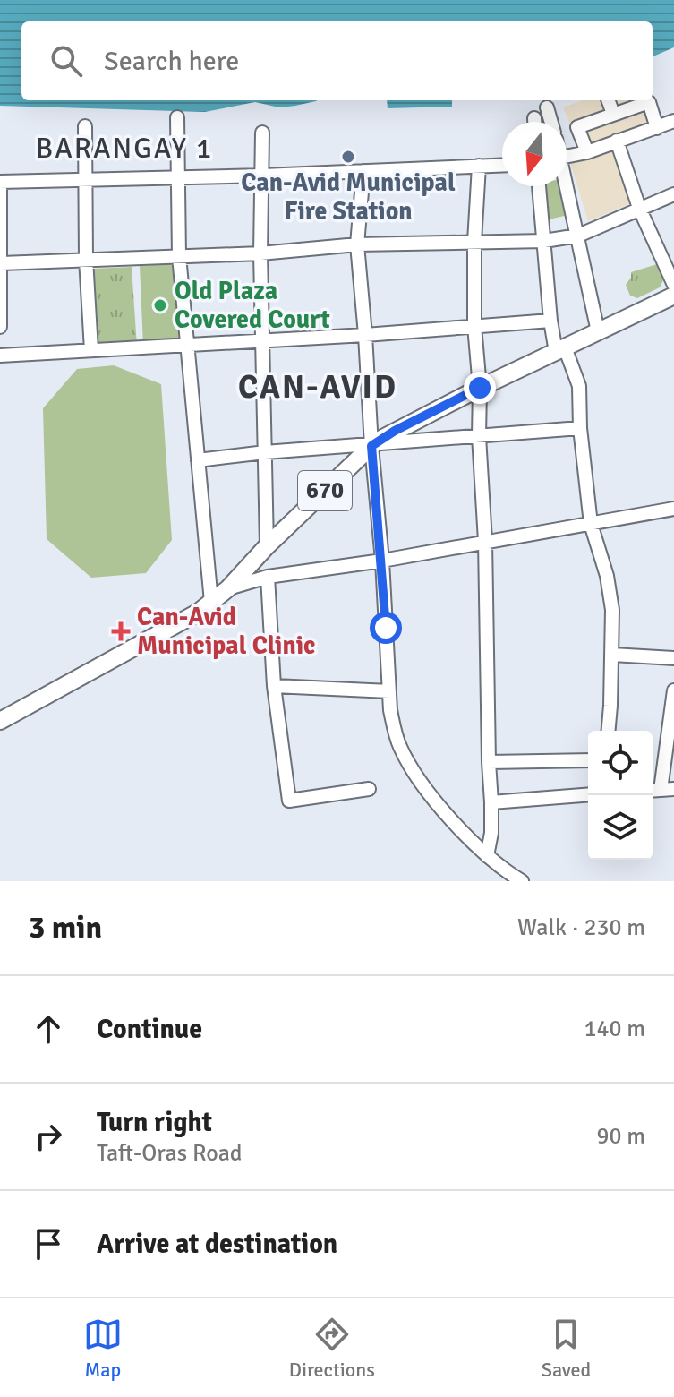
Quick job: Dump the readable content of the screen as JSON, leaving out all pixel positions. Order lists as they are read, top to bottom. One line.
{"streets":{"main road":["670"]},"districts":["BARANGAY 1","CAN-AVID"],"places":{"other":["Can-Avid Municipal Fire Station","Old Plaza Covered Court"],"health":["Can-Avid Municipal Clinic"]},"north":"bottom","page":{"search":"Search here","heading":["3 min","Walk · 230 m"],"list":[["Continue","140 m"],["Turn right","Taft-Oras Road","90 m"],"Arrive at destination"],"nav":["Map","Directions","Saved"]}}
